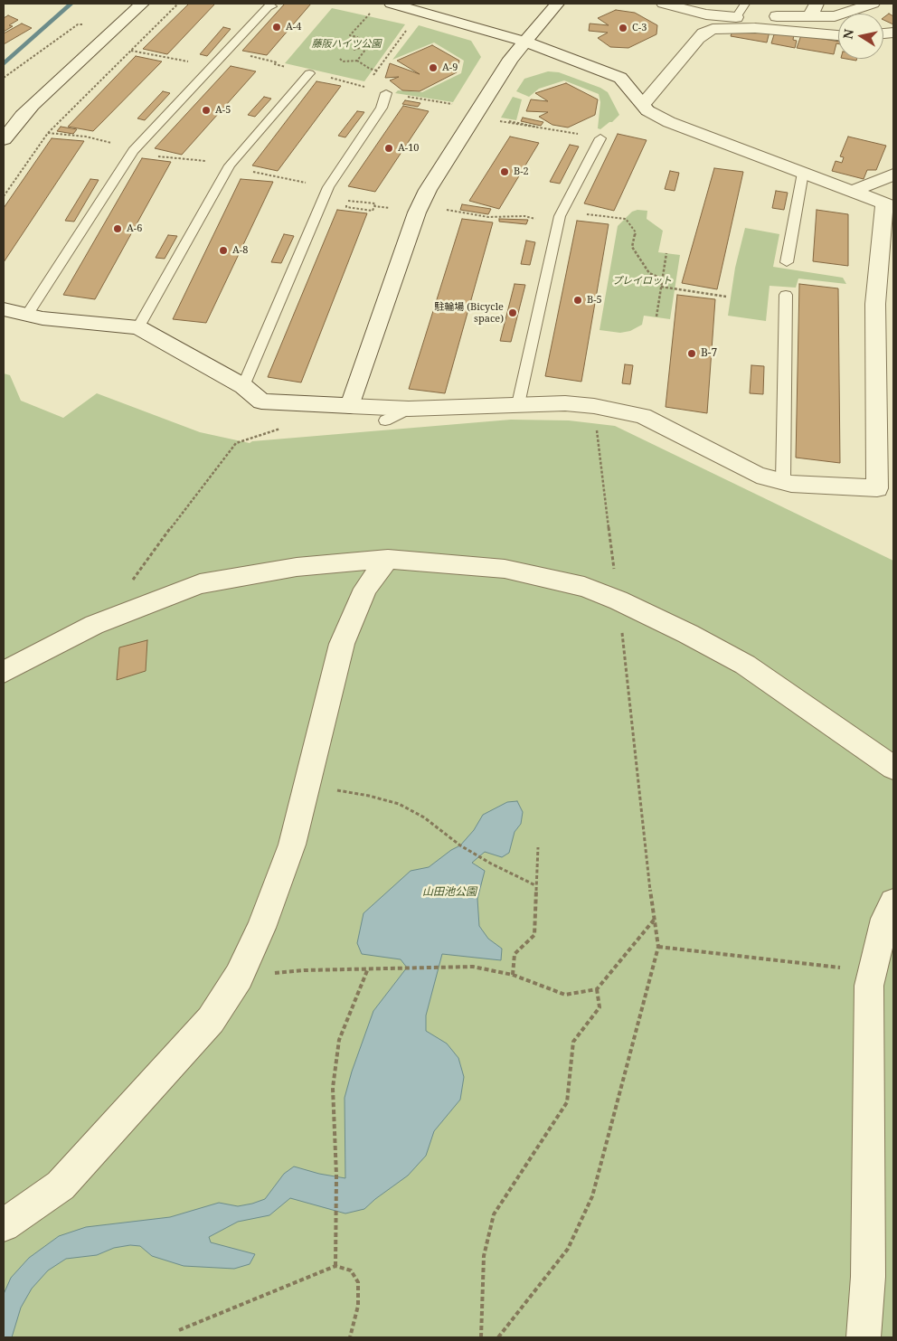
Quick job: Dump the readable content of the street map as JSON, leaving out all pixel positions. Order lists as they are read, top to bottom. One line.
{"parks":["藤阪ハイツ公園","プレイロット","山田池公園"],"places":["A-4","C-3","A-9","A-5","A-10","B-2","A-6","A-8","B-5","駐輪場 (Bicycle space)","B-7"],"north":"left"}
